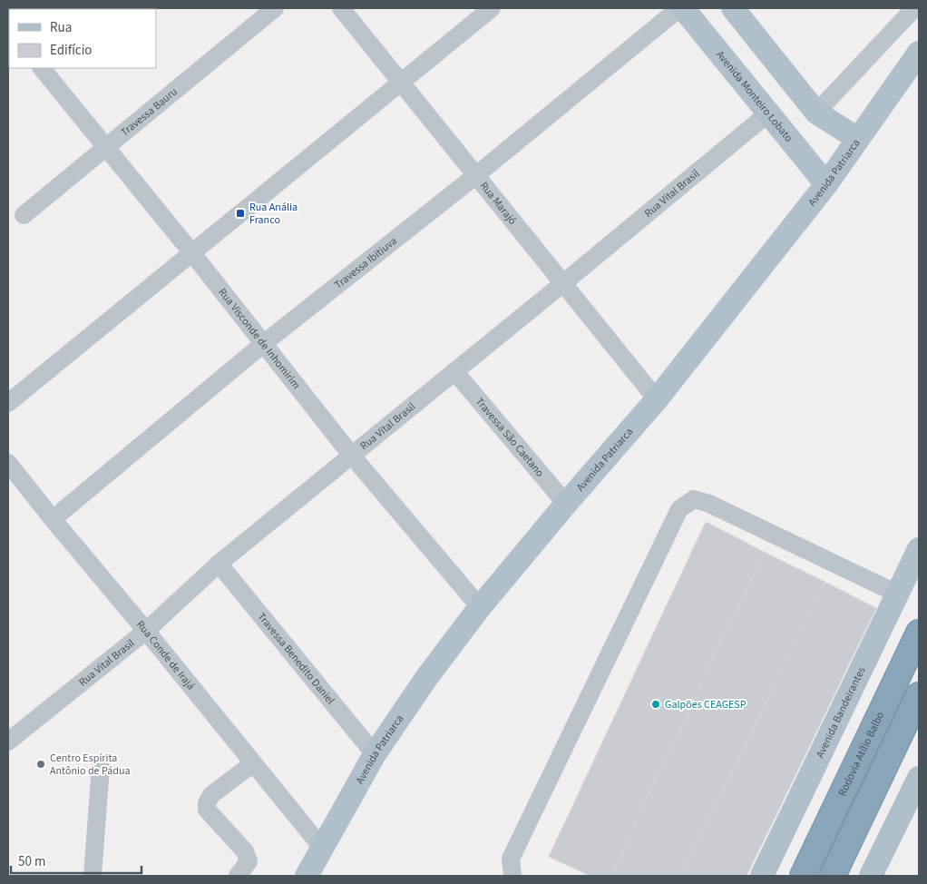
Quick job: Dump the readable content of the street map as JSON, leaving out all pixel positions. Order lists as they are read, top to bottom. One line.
{"streets":{"highway":["Rodovia Atílio Balbo"],"main road":["Avenida Monteiro Lobato","Avenida Patriarca","Avenida Bandeirantes"],"street":["Travessa Bauru","Rua Vital Brasil","Rua Marajó","Travessa Ibitiuva","Rua Visconde de Inhomirim","Travessa São Caetano","Rua Conde de Irajá","Travessa Benedito Daniel"]},"crossings":[["Avenida Monteiro Lobato","Avenida Patriarca"],["Avenida Monteiro Lobato","Rua Vital Brasil"],["Travessa Bauru","Rua Visconde de Inhomirim"],["Avenida Patriarca","Rua Marajó"],["Avenida Patriarca","Rua Visconde de Inhomirim"],["Avenida Patriarca","Travessa São Caetano"],["Avenida Patriarca","Rua Conde de Irajá"],["Avenida Patriarca","Travessa Benedito Daniel"],["Rua Vital Brasil","Rua Marajó"],["Rua Vital Brasil","Rua Visconde de Inhomirim"],["Rua Vital Brasil","Travessa São Caetano"],["Rua Vital Brasil","Rua Conde de Irajá"],["Rua Vital Brasil","Travessa Benedito Daniel"],["Rua Marajó","Travessa Ibitiuva"],["Travessa Ibitiuva","Rua Visconde de Inhomirim"],["Travessa Ibitiuva","Rua Conde de Irajá"]],"places":{"transit":["Rua Anália Franco"],"other":["Galpões CEAGESP","Centro Espírita Antônio de Pádua"]},"legend":["Rua","Edifício"],"scale_bar":"50 m"}
